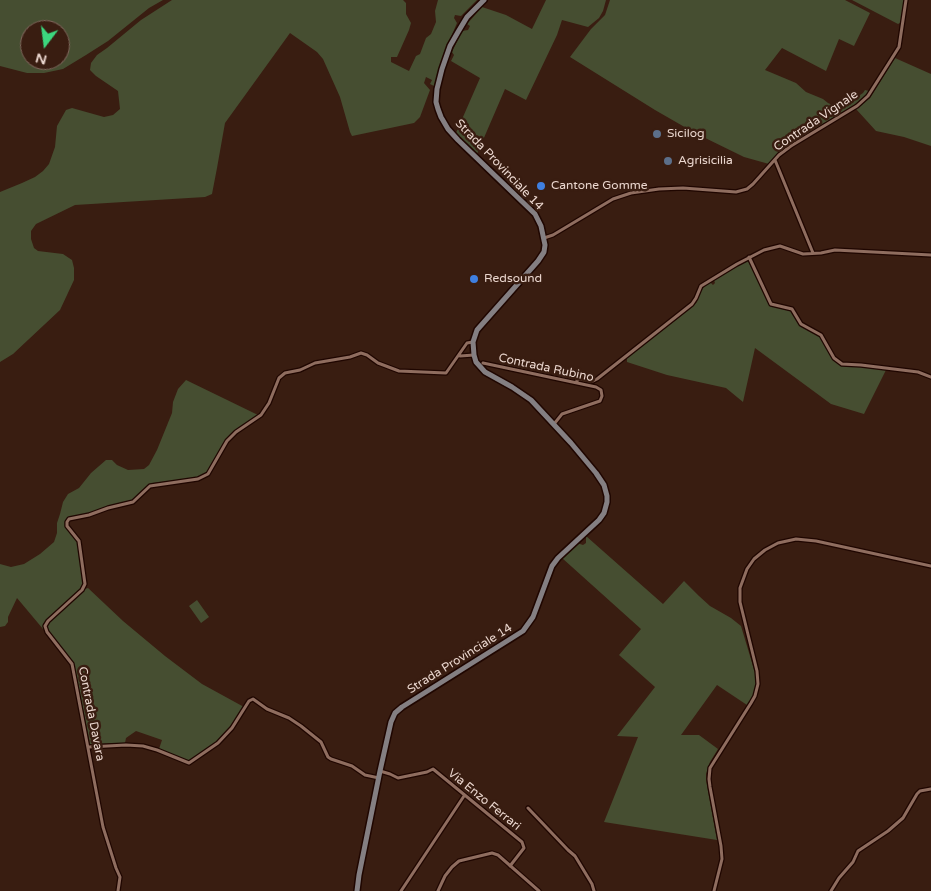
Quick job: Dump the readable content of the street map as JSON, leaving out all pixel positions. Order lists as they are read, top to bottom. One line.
{"streets":{"main road":["Strada Provinciale 14"],"street":["Contrada Vignale","Contrada Rubino","Contrada Davara","Via Enzo Ferrari"]},"crossings":[["Contrada Vignale","Strada Provinciale 14"],["Strada Provinciale 14","Contrada Rubino"],["Strada Provinciale 14","Via Enzo Ferrari"]],"places":["Sicilog","Agrisicilia","Cantone Gomme","Redsound"],"north":"bottom"}
